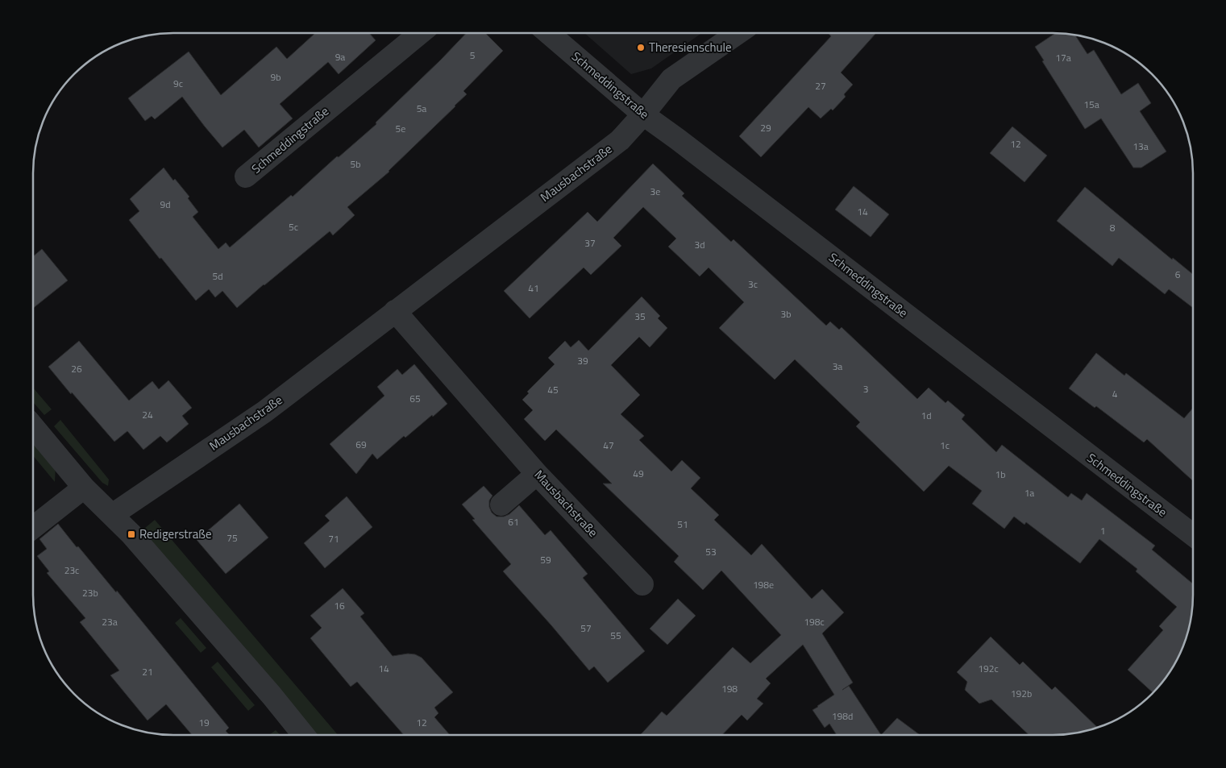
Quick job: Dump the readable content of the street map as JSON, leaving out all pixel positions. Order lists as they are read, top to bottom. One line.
{"streets":{"street":["Schmeddingstraße","Mausbachstraße"]},"crossings":[["Schmeddingstraße","Mausbachstraße"]],"places":{"other":["Theresienschule"],"transit":["Redigerstraße"]},"house_numbers":["5","9a","17a","9b","9c","27","15a","5a","29","5e","12","13a","5b","3e","9d","14","5c","8","37","3d","6","5d","3c","41","3b","35","39","3a","26","3","45","4","65","24","1d","69","47","1c","49","1b","1a","61","51","1","75","71","53","59","23c","198e","23b","16","23a","198c","57","55","14","192c","21","198","192b","198d","19","12"]}
